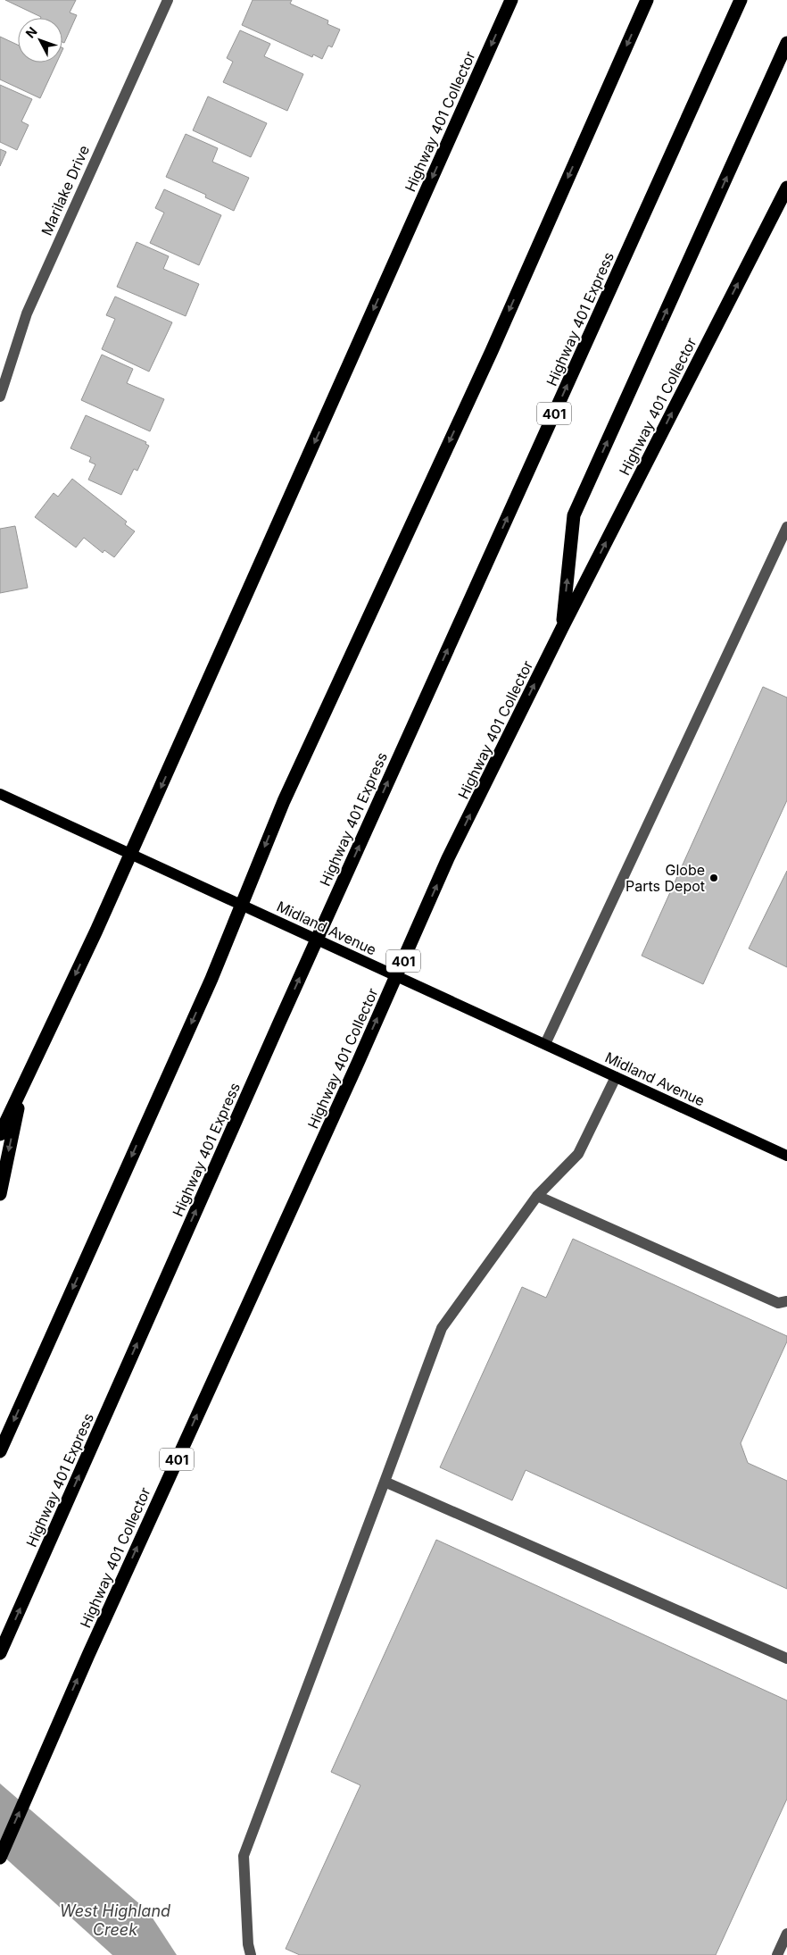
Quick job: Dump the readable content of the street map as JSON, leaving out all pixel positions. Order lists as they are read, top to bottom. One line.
{"streets":{"highway":["Highway 401 Collector","Highway 401 Express","401"],"main road":["Midland Avenue"],"street":["Marilake Drive"]},"water":["West Highland Creek"],"places":["Globe Parts Depot"],"north":"top left"}
